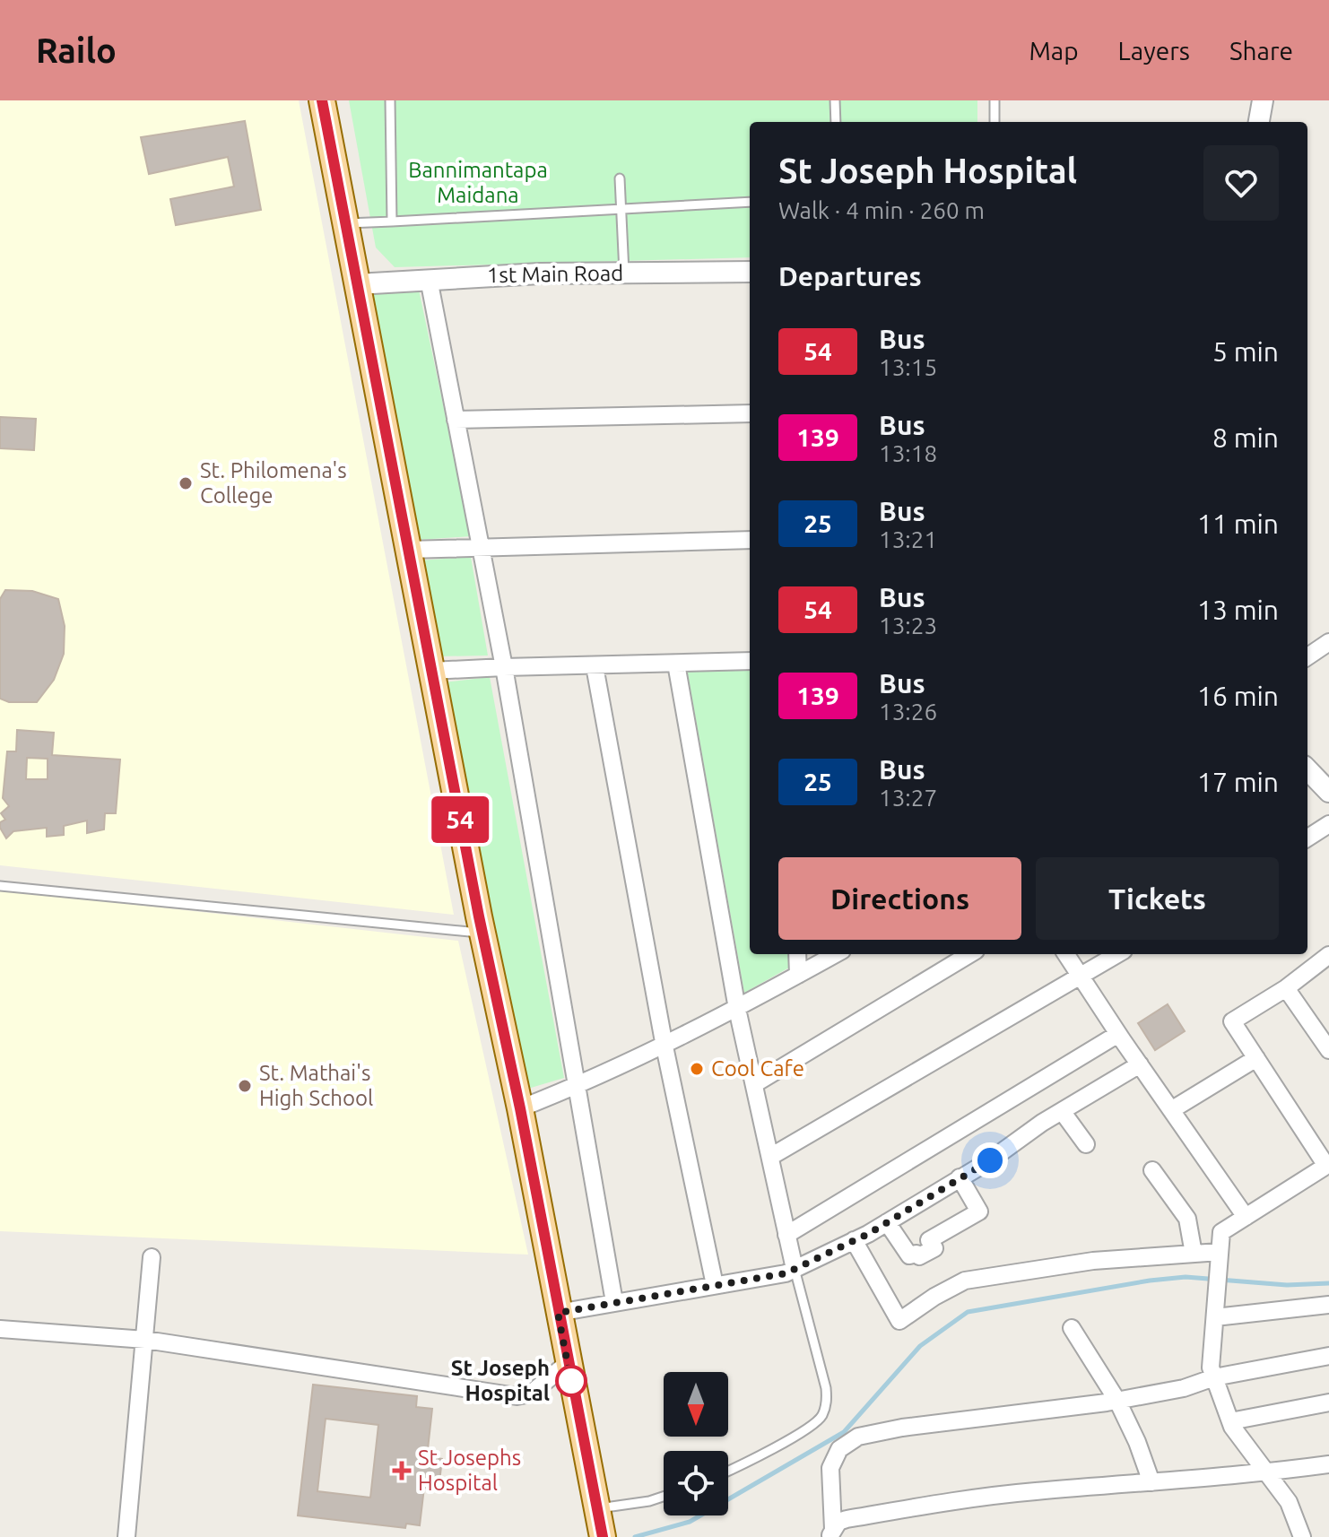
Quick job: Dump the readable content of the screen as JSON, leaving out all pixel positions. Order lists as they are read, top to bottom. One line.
{"streets":{"street":["1st Main Road"]},"parks":["Bannimantapa Maidana"],"places":{"other":["St. Philomena's College","Cool Cafe","St. Mathai's High School","St Joseph Hospital"],"health":["St Josephs Hospital"]},"lines":["bus line 54"],"north":"bottom","page":{"header":"Railo","nav":["Map","Layers","Share"],"on_map":"54","heading":[["St Joseph Hospital","Walk · 4 min · 260 m"],"Departures"],"list":[{"mark":"54","name":"Bus","note":"13:15","value":"5 min"},{"mark":"139","name":"Bus","note":"13:18","value":"8 min"},{"mark":"25","name":"Bus","note":"13:21","value":"11 min"},{"mark":"54","name":"Bus","note":"13:23","value":"13 min"},{"mark":"139","name":"Bus","note":"13:26","value":"16 min"},{"mark":"25","name":"Bus","note":"13:27","value":"17 min"}],"buttons":["Directions","Tickets"]}}
